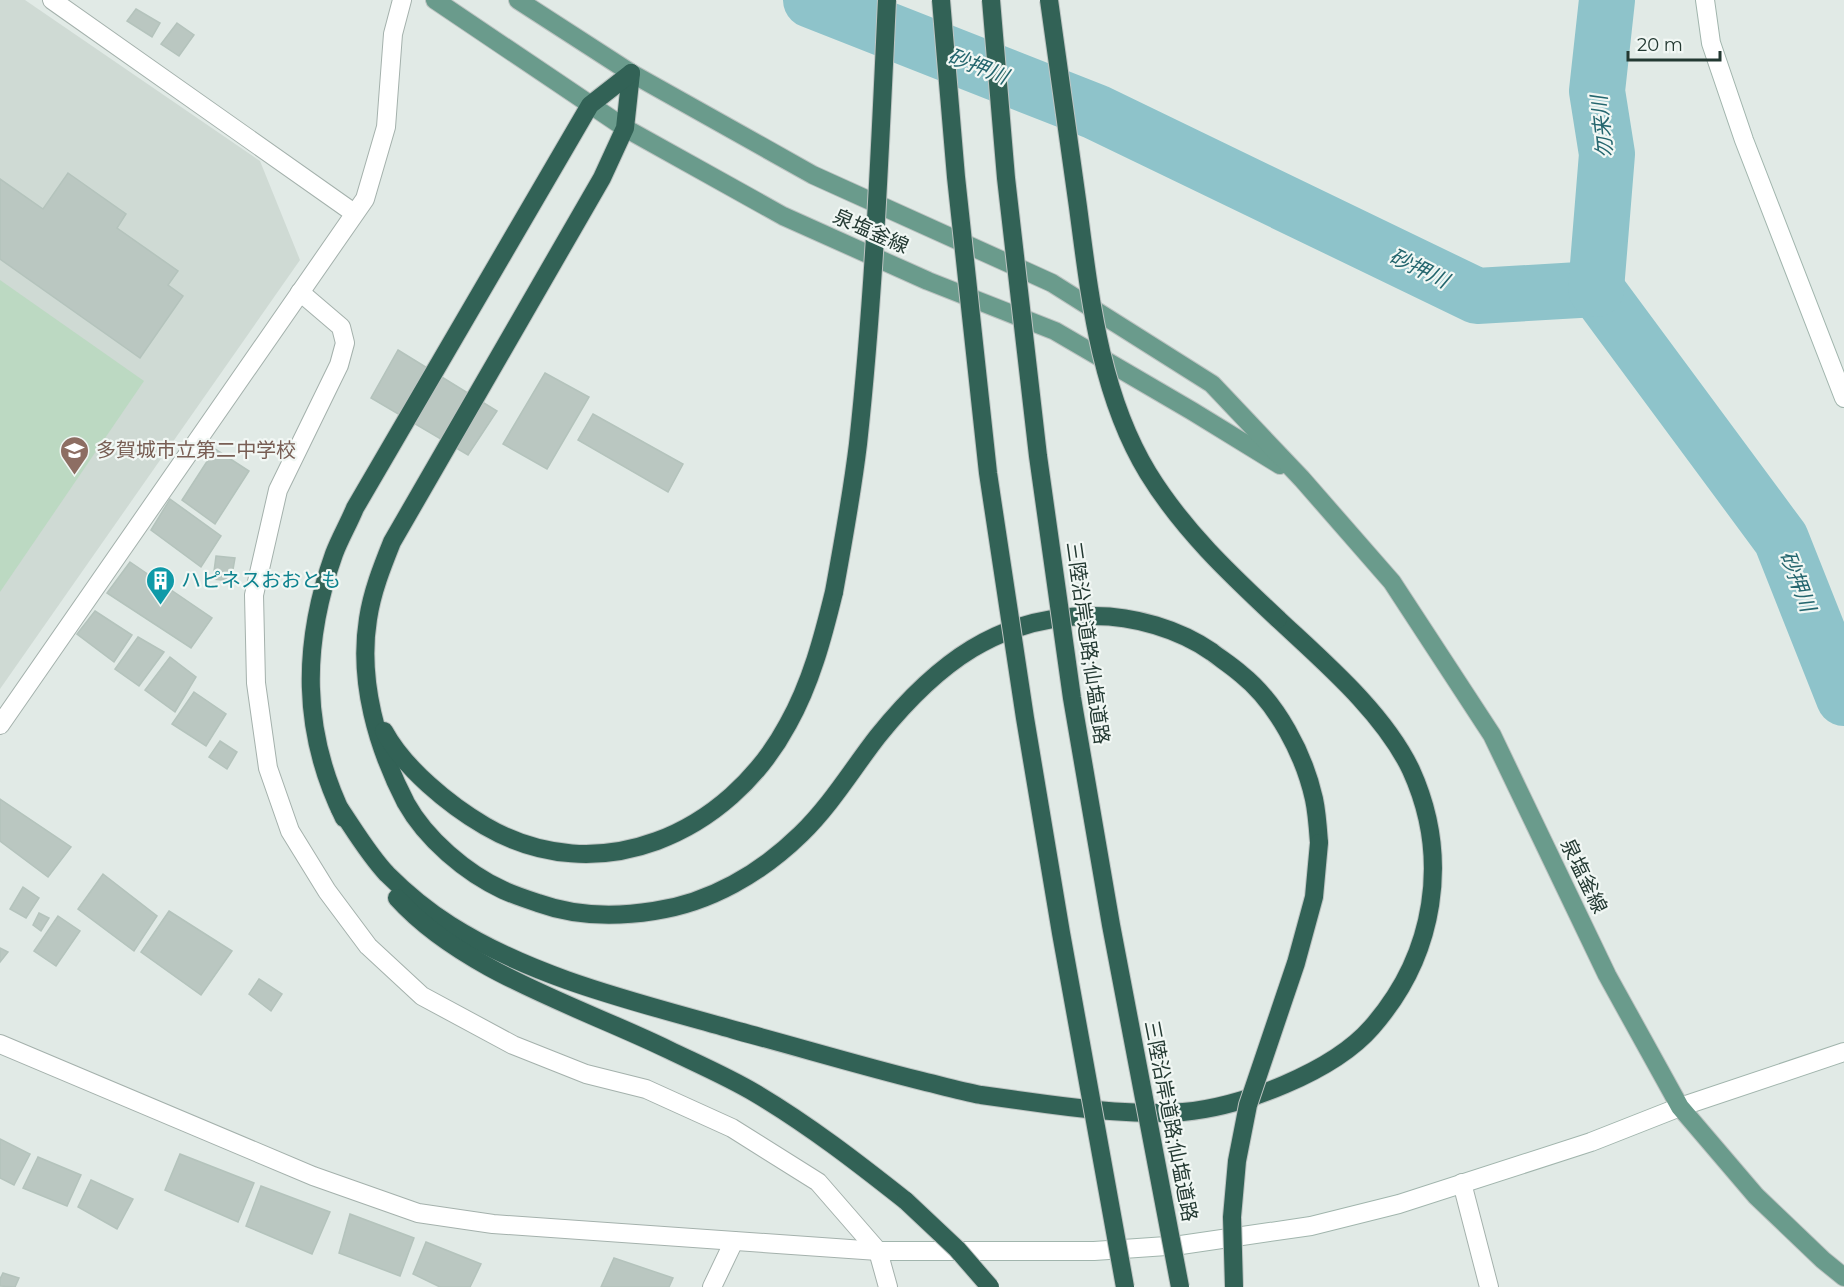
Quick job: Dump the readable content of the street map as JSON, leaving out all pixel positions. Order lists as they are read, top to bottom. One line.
{"streets":{"highway":["三陸沿岸道路;仙塩道路"],"main road":["泉塩釜線"]},"water":["砂押川","勿来川"],"places":{"school or university":["多賀城市立第二中学校"],"building":["ハピネスおおとも"]},"scale_bar":"20 m"}
